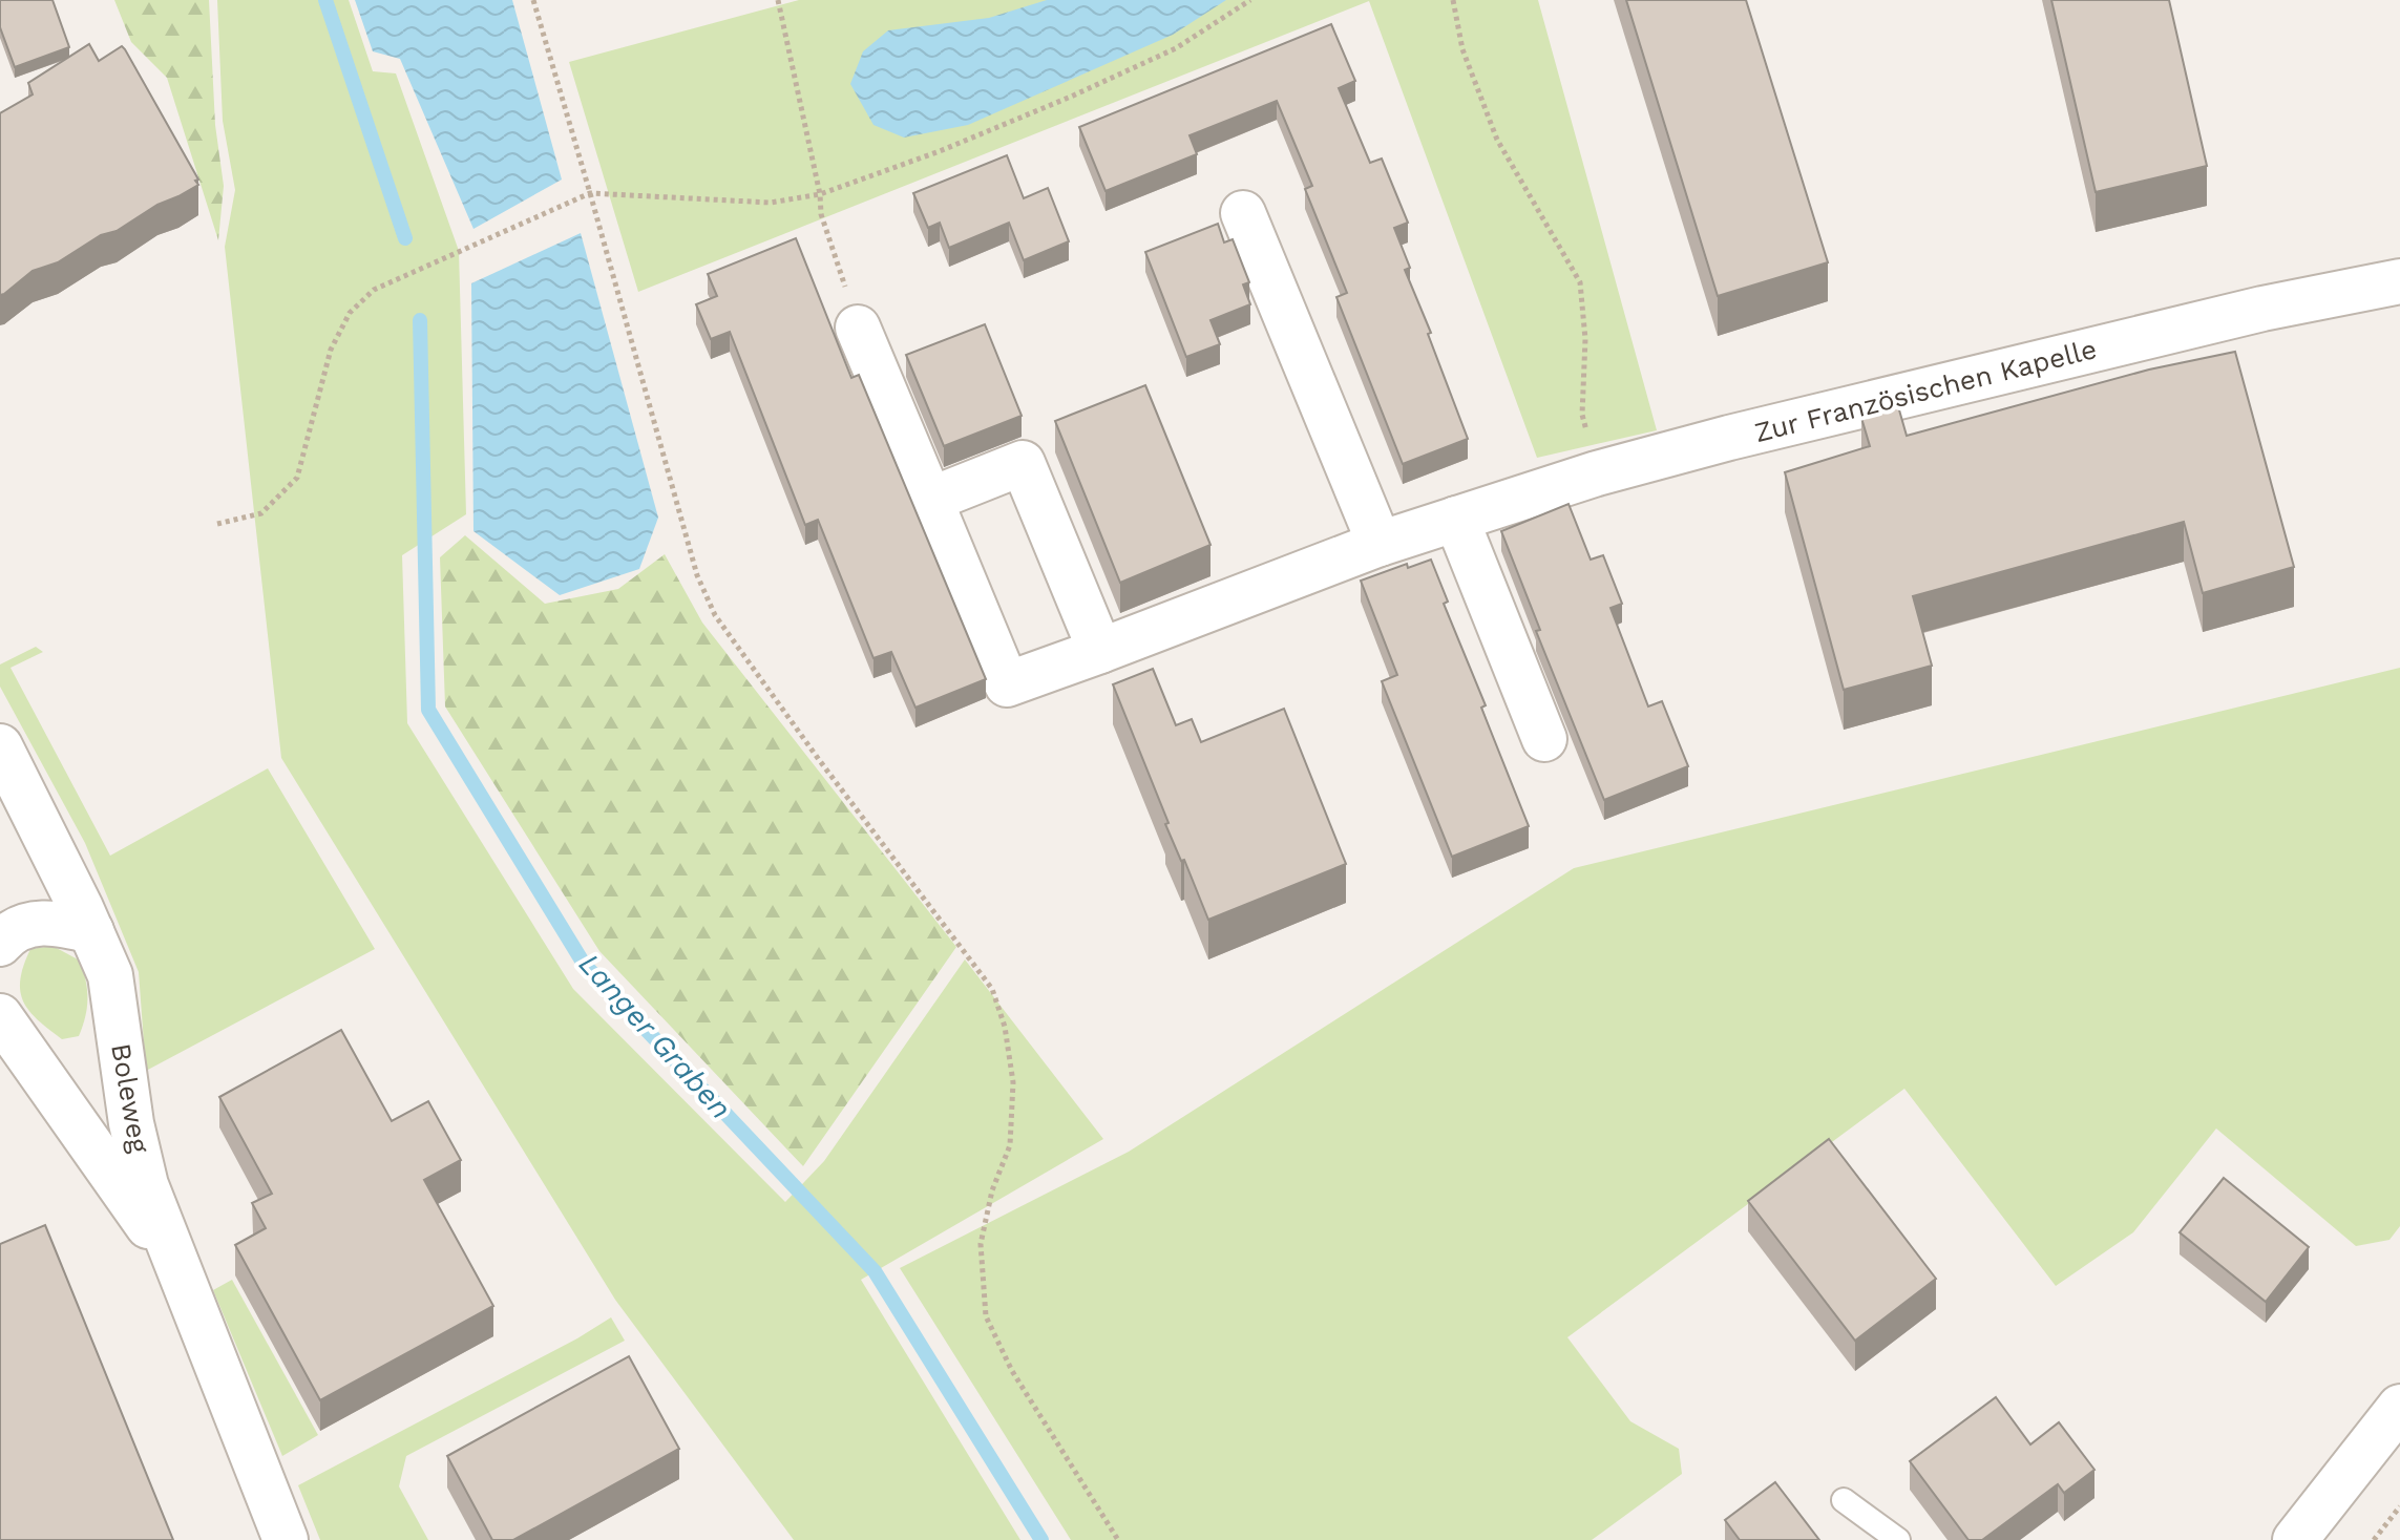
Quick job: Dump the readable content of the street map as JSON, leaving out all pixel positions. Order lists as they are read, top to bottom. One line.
{"streets":{"street":["Zur Französischen Kapelle","Boleweg"]},"water":["Langer Graben"]}
